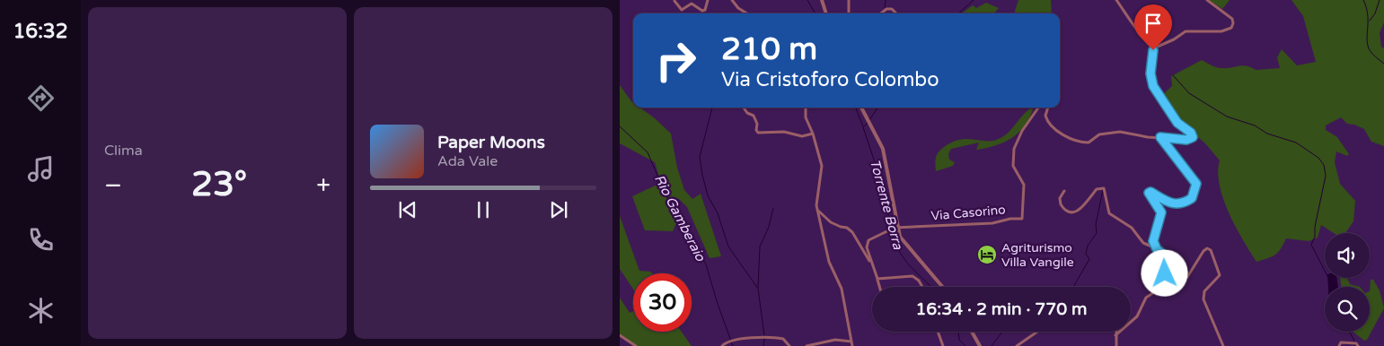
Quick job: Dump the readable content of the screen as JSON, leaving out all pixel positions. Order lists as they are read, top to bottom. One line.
{"streets":{"street":["Via Casorino"]},"water":["Torrente Borra","Rio Gamberaio"],"places":{"hotel":["Agriturismo Villa Vangile"]},"page":{"tabs":"16:32","tile":"Clima","turn":["210 m","Via Cristoforo Colombo"],"song":["Paper Moons","Ada Vale"],"heat":["−","23°","+"],"limit":"30","trip":"16:34 · 2 min · 770 m"}}
